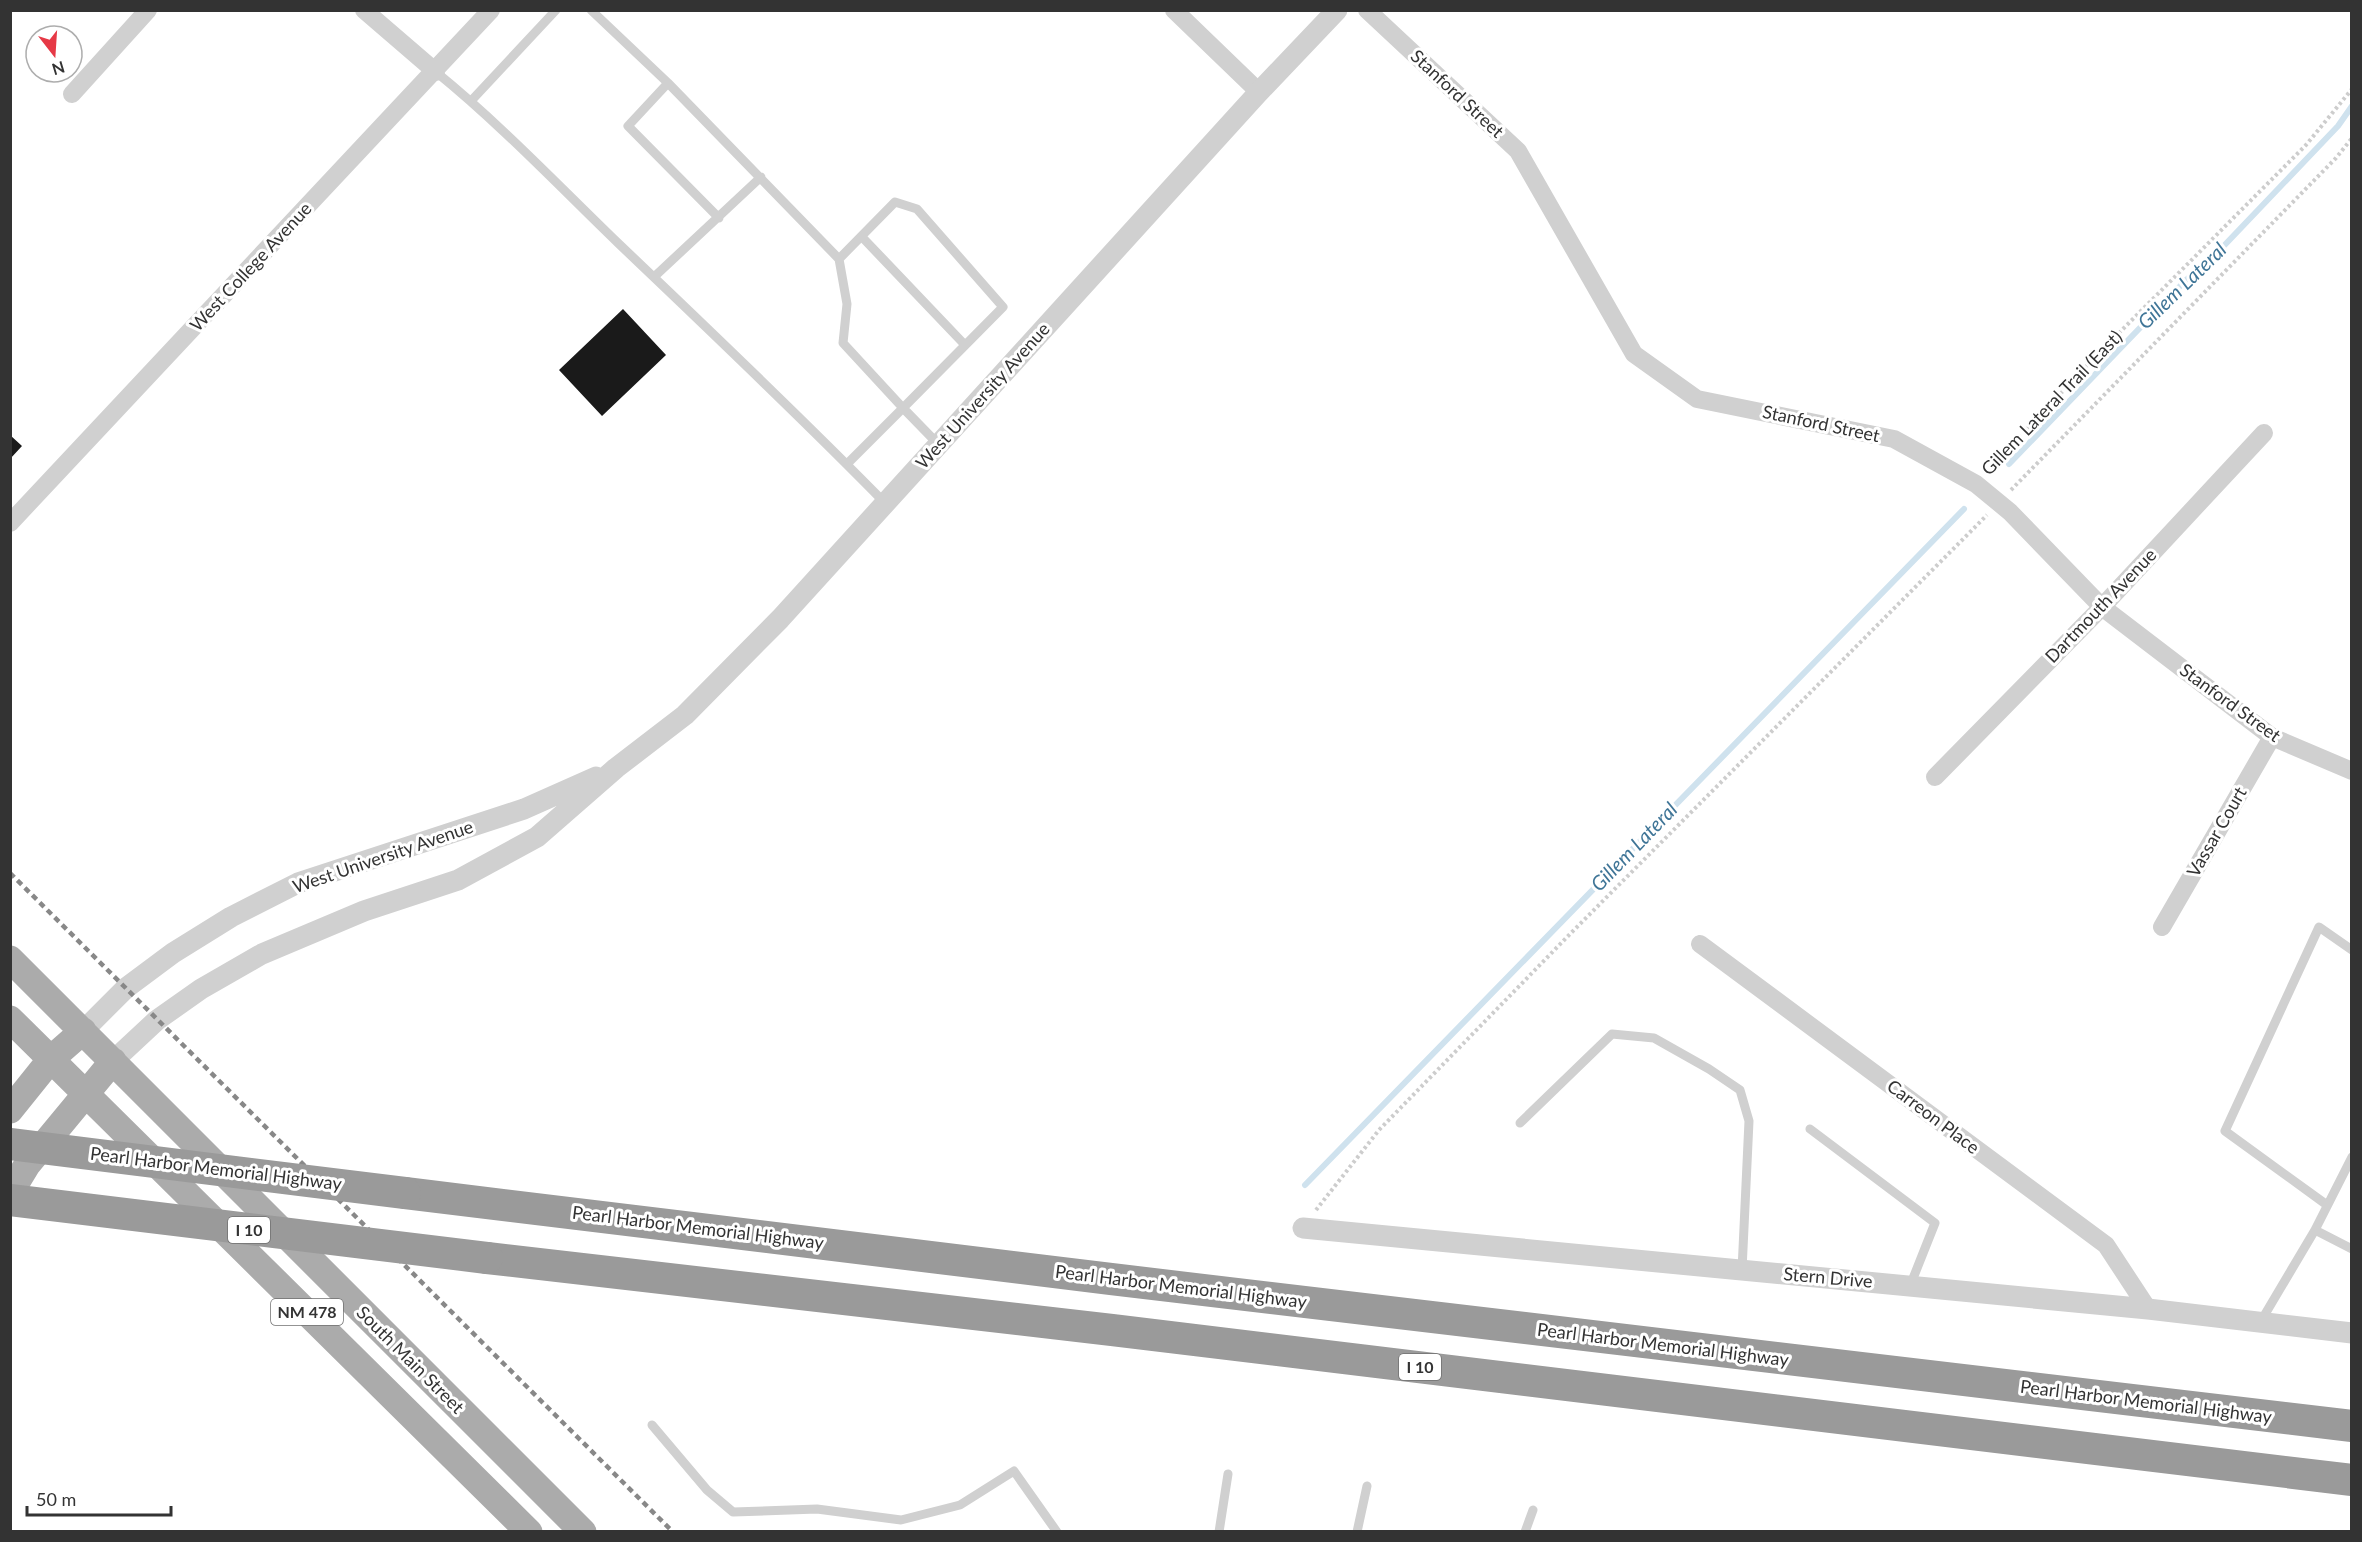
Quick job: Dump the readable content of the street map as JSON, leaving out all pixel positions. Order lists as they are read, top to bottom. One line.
{"streets":{"highway":["Pearl Harbor Memorial Highway","I 10"],"main road":["West University Avenue","NM 478","South Main Street"],"street":["Stanford Street","West College Avenue","Dartmouth Avenue","Vassar Court","Carreon Place","Stern Drive"],"path":["Gillem Lateral Trail (East)"]},"crossings":[["Stanford Street","Gillem Lateral Trail (East)"],["Stanford Street","Dartmouth Avenue"],["Stanford Street","Vassar Court"],["West University Avenue","NM 478"],["West University Avenue","South Main Street"],["Carreon Place","Stern Drive"]],"water":["Gillem Lateral"],"scale_bar":"50 m","north":"bottom"}
